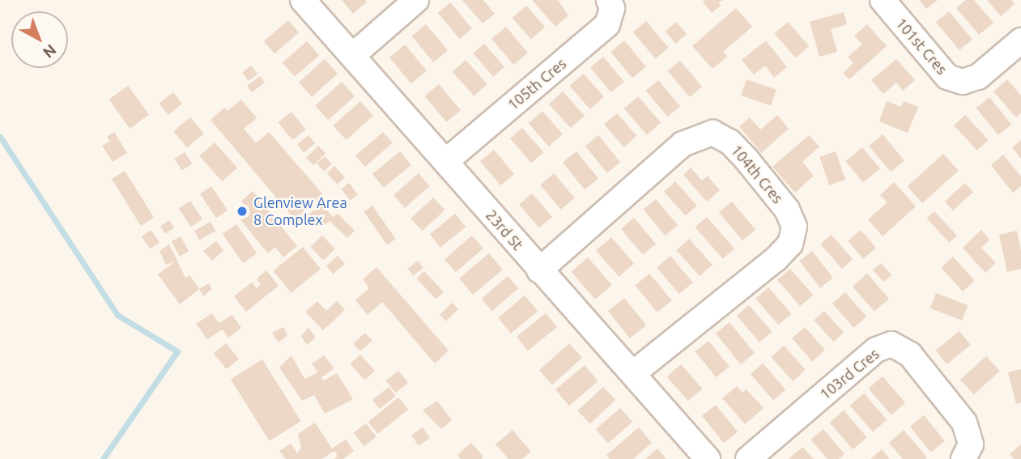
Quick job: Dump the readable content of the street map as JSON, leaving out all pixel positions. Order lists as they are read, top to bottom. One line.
{"streets":{"street":["101st Cres","105th Cres","104th Cres","23rd St","103rd Cres"]},"crossings":[["105th Cres","23rd St"],["104th Cres","23rd St"]],"places":["Glenview Area 8 Complex"],"north":"bottom right"}
